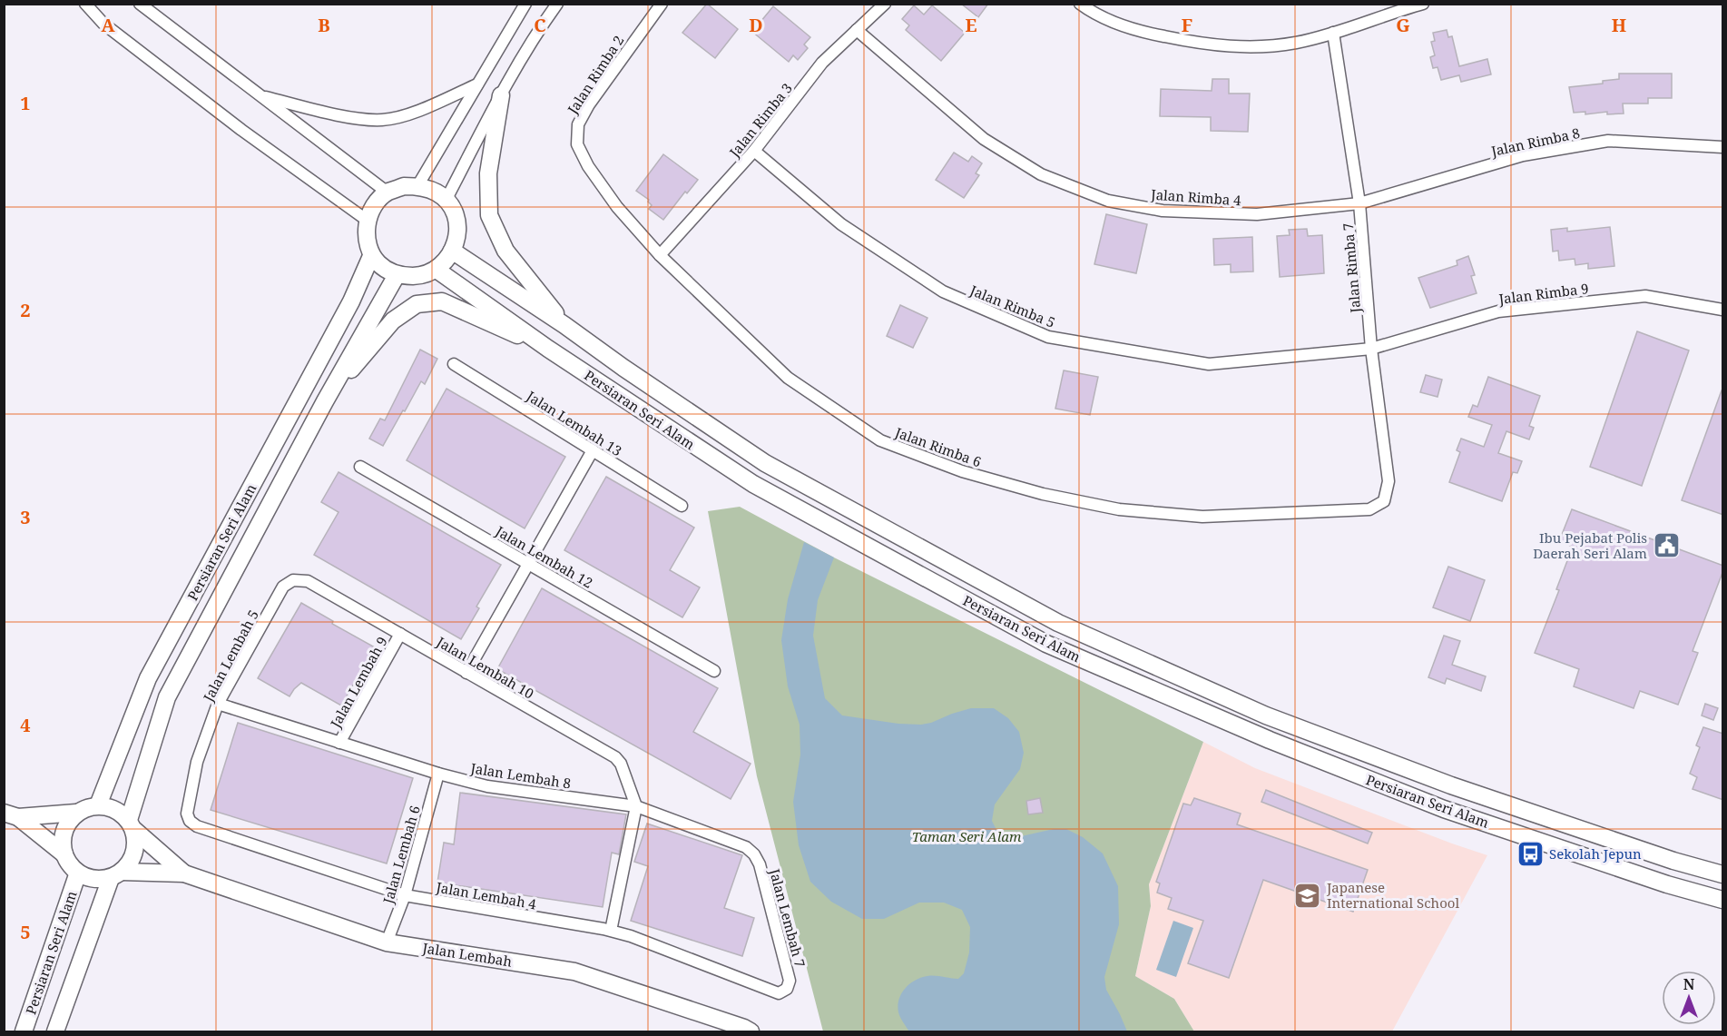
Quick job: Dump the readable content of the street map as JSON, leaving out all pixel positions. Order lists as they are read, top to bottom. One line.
{"streets":{"street":["Jalan Rimba 2","Jalan Rimba 3","Jalan Rimba 8","Jalan Rimba 4","Jalan Rimba 7","Jalan Rimba 9","Jalan Rimba 5","Persiaran Seri Alam","Jalan Lembah 13","Jalan Rimba 6","Jalan Lembah 12","Jalan Lembah 5","Jalan Lembah 10","Jalan Lembah 9","Jalan Lembah 8","Jalan Lembah 6","Jalan Lembah 4","Jalan Lembah 7","Jalan Lembah"]},"crossings":[["Jalan Rimba 2","Jalan Rimba 6"],["Jalan Rimba 3","Jalan Rimba 4"],["Jalan Rimba 3","Jalan Rimba 5"],["Jalan Rimba 3","Jalan Rimba 6"],["Jalan Rimba 8","Jalan Rimba 4"],["Jalan Rimba 8","Jalan Rimba 7"],["Jalan Rimba 4","Jalan Rimba 7"],["Jalan Rimba 7","Jalan Rimba 9"],["Jalan Rimba 7","Jalan Rimba 5"],["Jalan Rimba 7","Jalan Rimba 6"],["Jalan Rimba 9","Jalan Rimba 5"],["Persiaran Seri Alam","Jalan Lembah"],["Jalan Lembah 5","Jalan Lembah 10"],["Jalan Lembah 5","Jalan Lembah 8"],["Jalan Lembah 5","Jalan Lembah 4"],["Jalan Lembah 10","Jalan Lembah 9"],["Jalan Lembah 10","Jalan Lembah 8"],["Jalan Lembah 9","Jalan Lembah 8"],["Jalan Lembah 8","Jalan Lembah 6"],["Jalan Lembah 8","Jalan Lembah 7"],["Jalan Lembah 6","Jalan Lembah 4"],["Jalan Lembah 6","Jalan Lembah"],["Jalan Lembah 4","Jalan Lembah 7"]],"parks":["Taman Seri Alam"],"places":{"public building":["Ibu Pejabat Polis Daerah Seri Alam"],"bus stop":["Sekolah Jepun"],"school or university":["Japanese International School"]},"north":"top","grid":{"columns":["A","B","C","D","E","F","G","H"],"rows":["1","2","3","4","5"]}}
